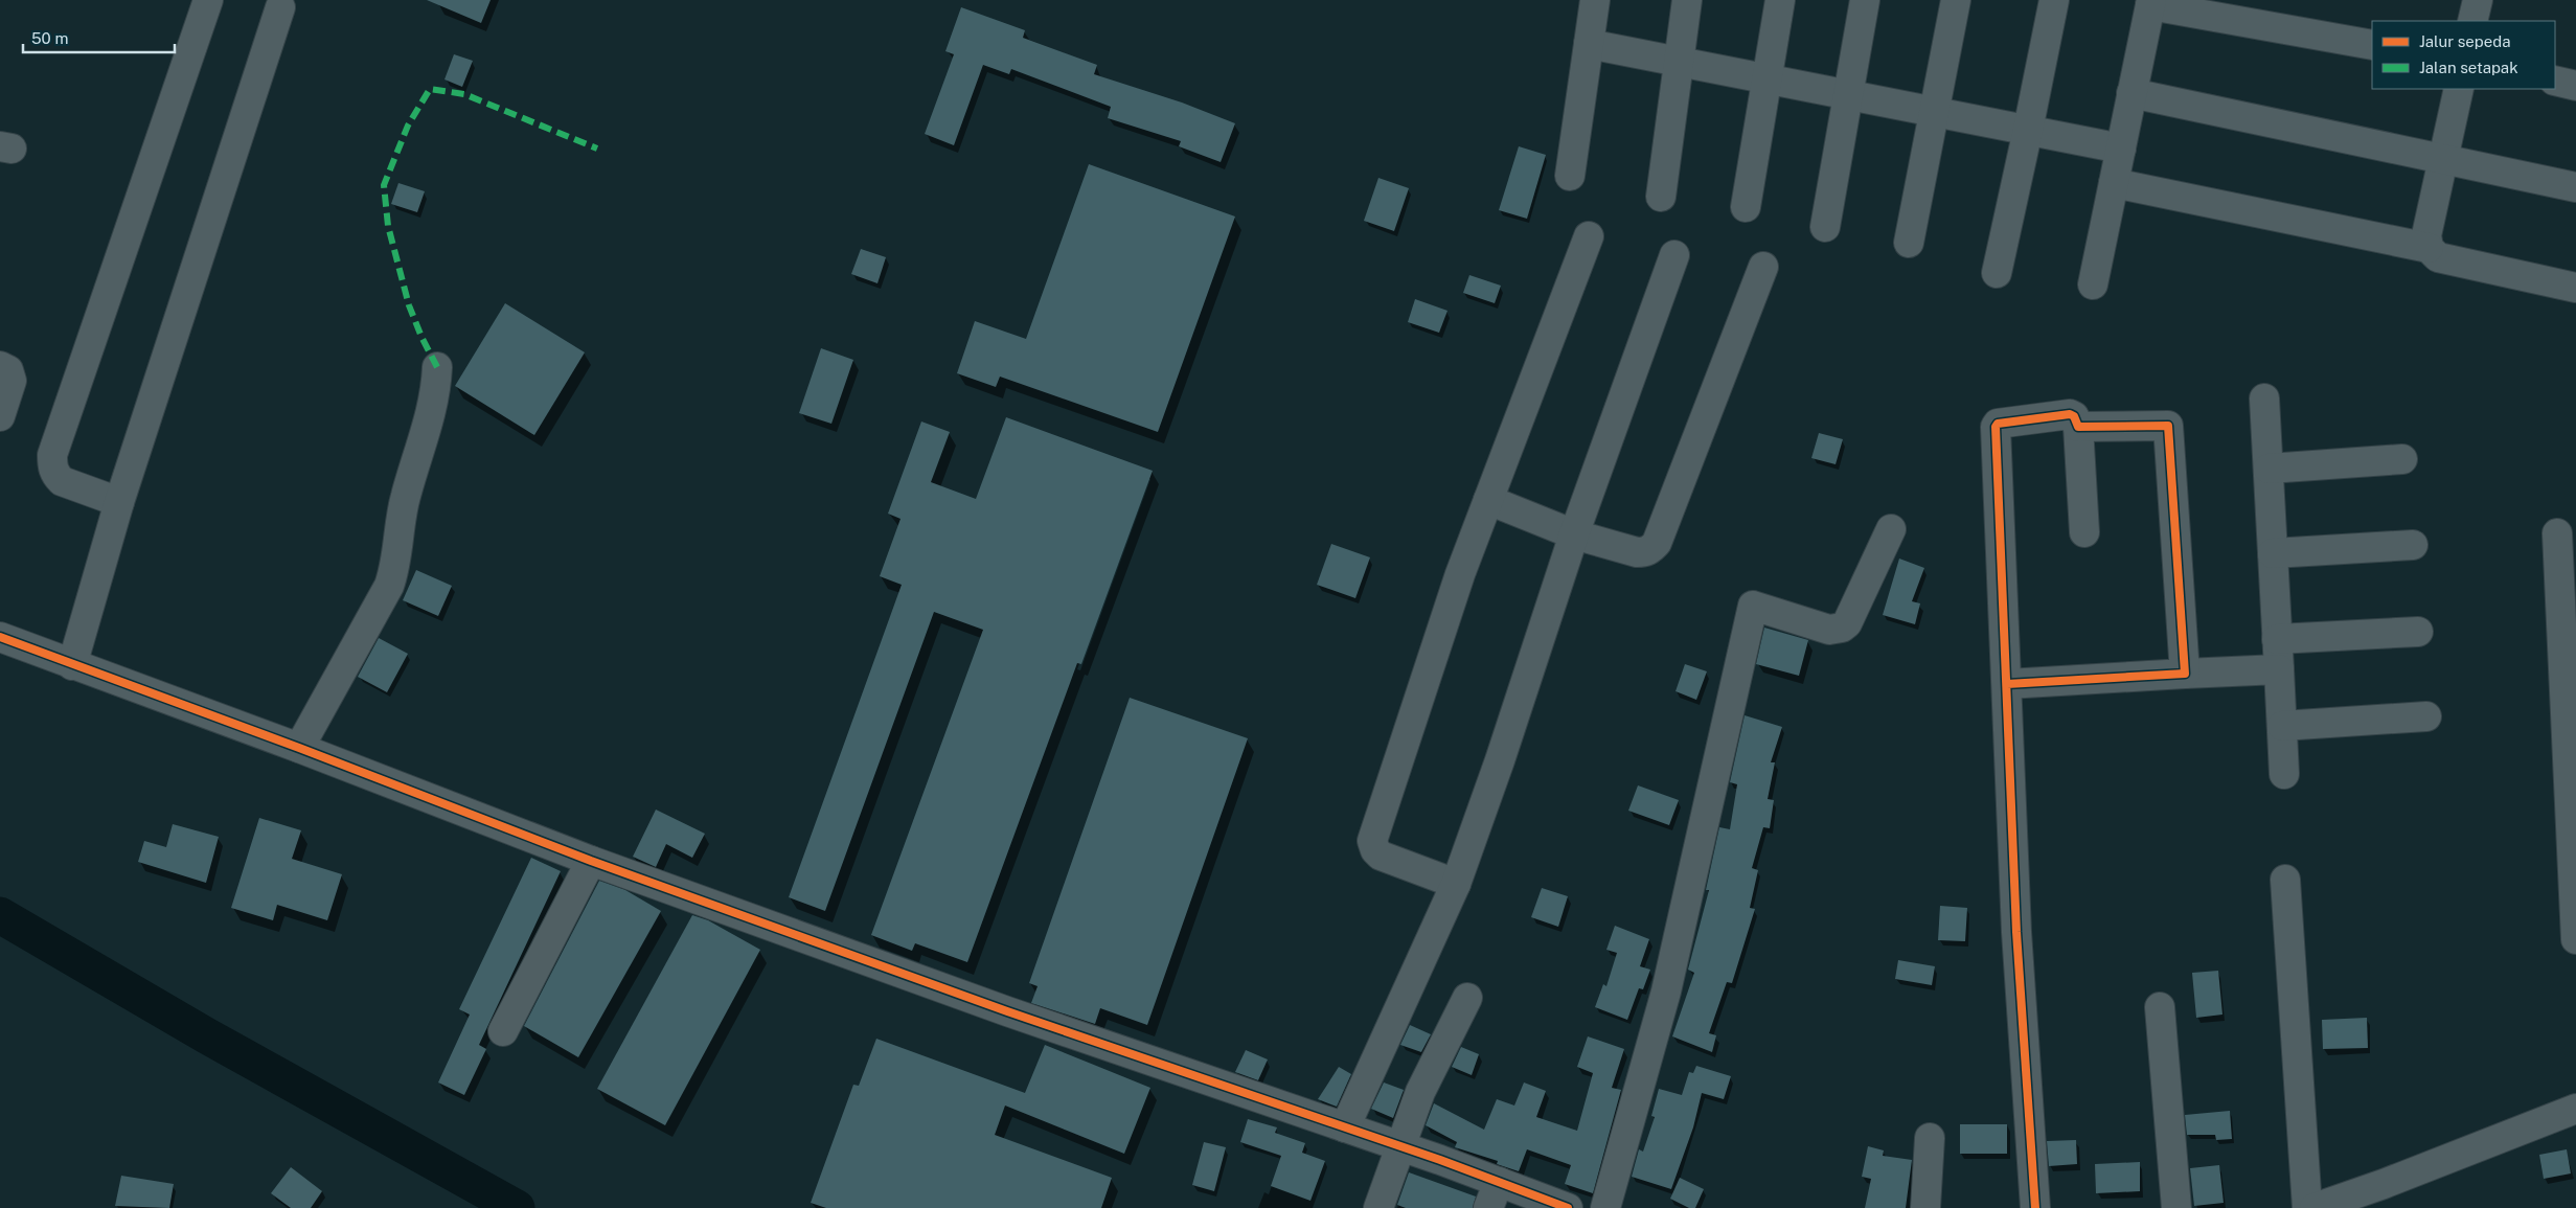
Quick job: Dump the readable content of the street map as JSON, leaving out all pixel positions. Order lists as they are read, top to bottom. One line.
{"legend":["Jalur sepeda","Jalan setapak"],"scale_bar":"50 m"}
